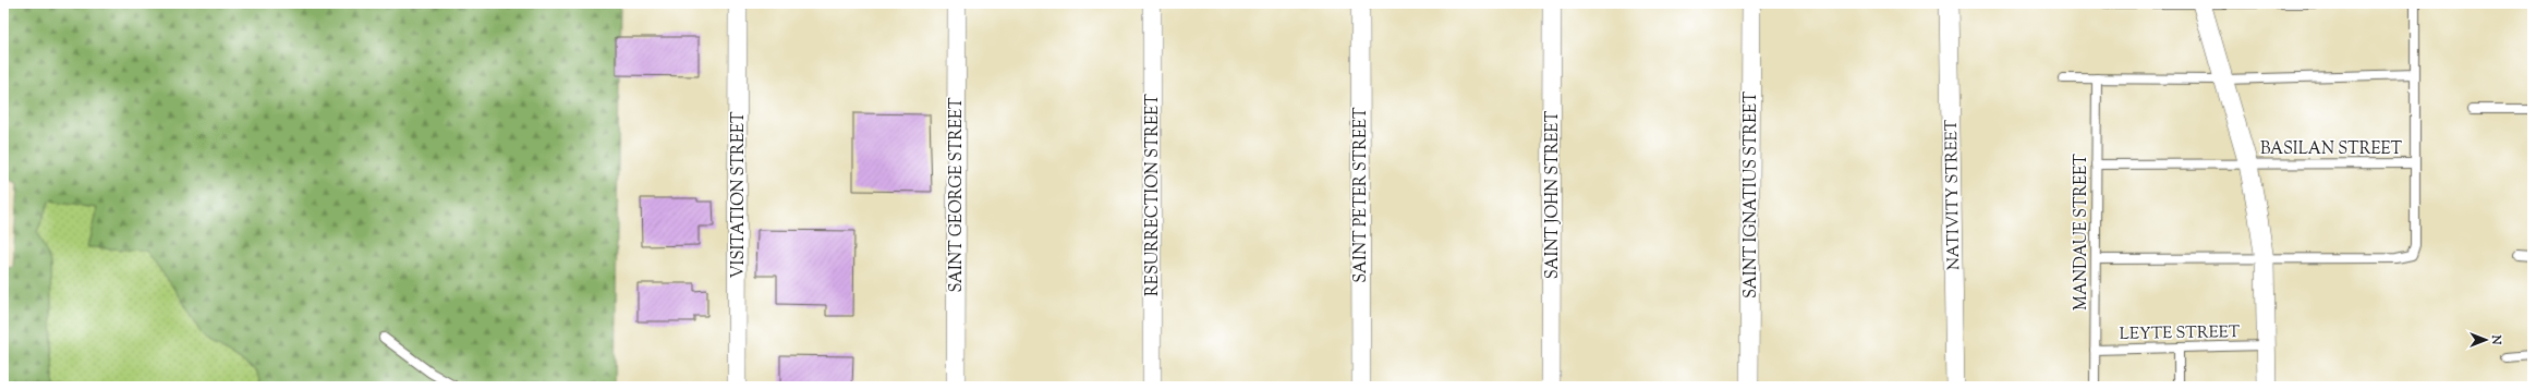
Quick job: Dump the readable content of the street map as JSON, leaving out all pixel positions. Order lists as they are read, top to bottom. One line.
{"streets":{"street":["VISITATION STREET","SAINT GEORGE STREET","RESURRECTION STREET","SAINT PETER STREET","SAINT JOHN STREET","SAINT IGNATIUS STREET","NATIVITY STREET"],"lane":["BASILAN STREET","MANDAUE STREET","LEYTE STREET"]},"crossings":[["BASILAN STREET","MANDAUE STREET"],["MANDAUE STREET","LEYTE STREET"]],"north":"right"}
